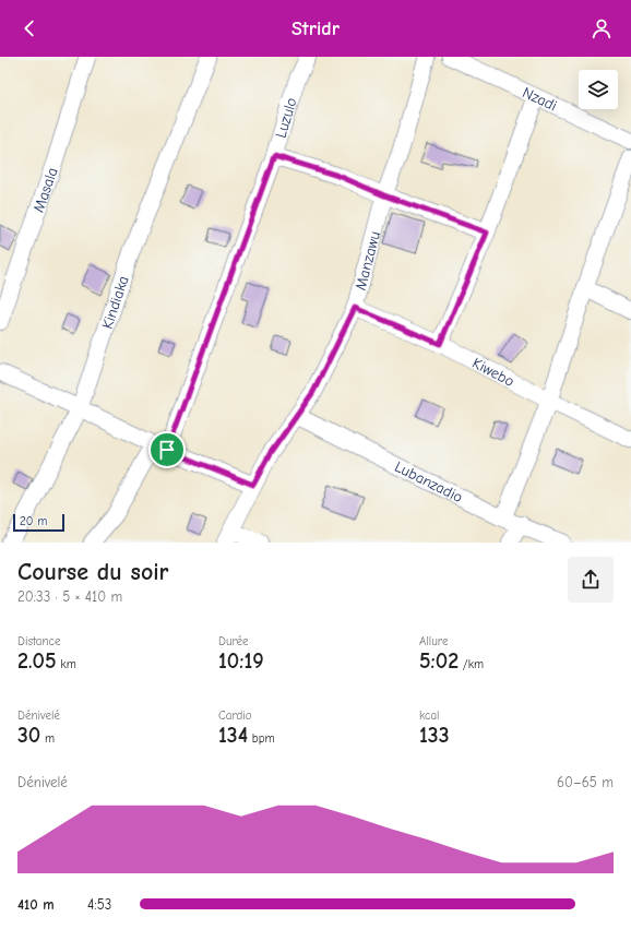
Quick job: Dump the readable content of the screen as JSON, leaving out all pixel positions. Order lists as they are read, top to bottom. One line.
{"streets":{"street":["Nzadi","Luzulo","Masala","Manzawu","Kindiaka","Kiwebo","Lubanzadio"]},"crossings":[["Manzawu","Kiwebo"],["Manzawu","Lubanzadio"]],"scale_bar":"20 m","page":{"header":"Stridr","scale":"20 m","heading":["Course du soir","20:33 · 5 × 410 m"],"stats":[["Distance","2.05 km"],["Durée","10:19"],["Allure","5:02 /km"],["Dénivelé","30 m"],["Cardio","134 bpm"],["kcal","133"]],"chart":["Dénivelé","60–65 m"],"list":[{"name":"410 m","note":"4:53"}]}}
